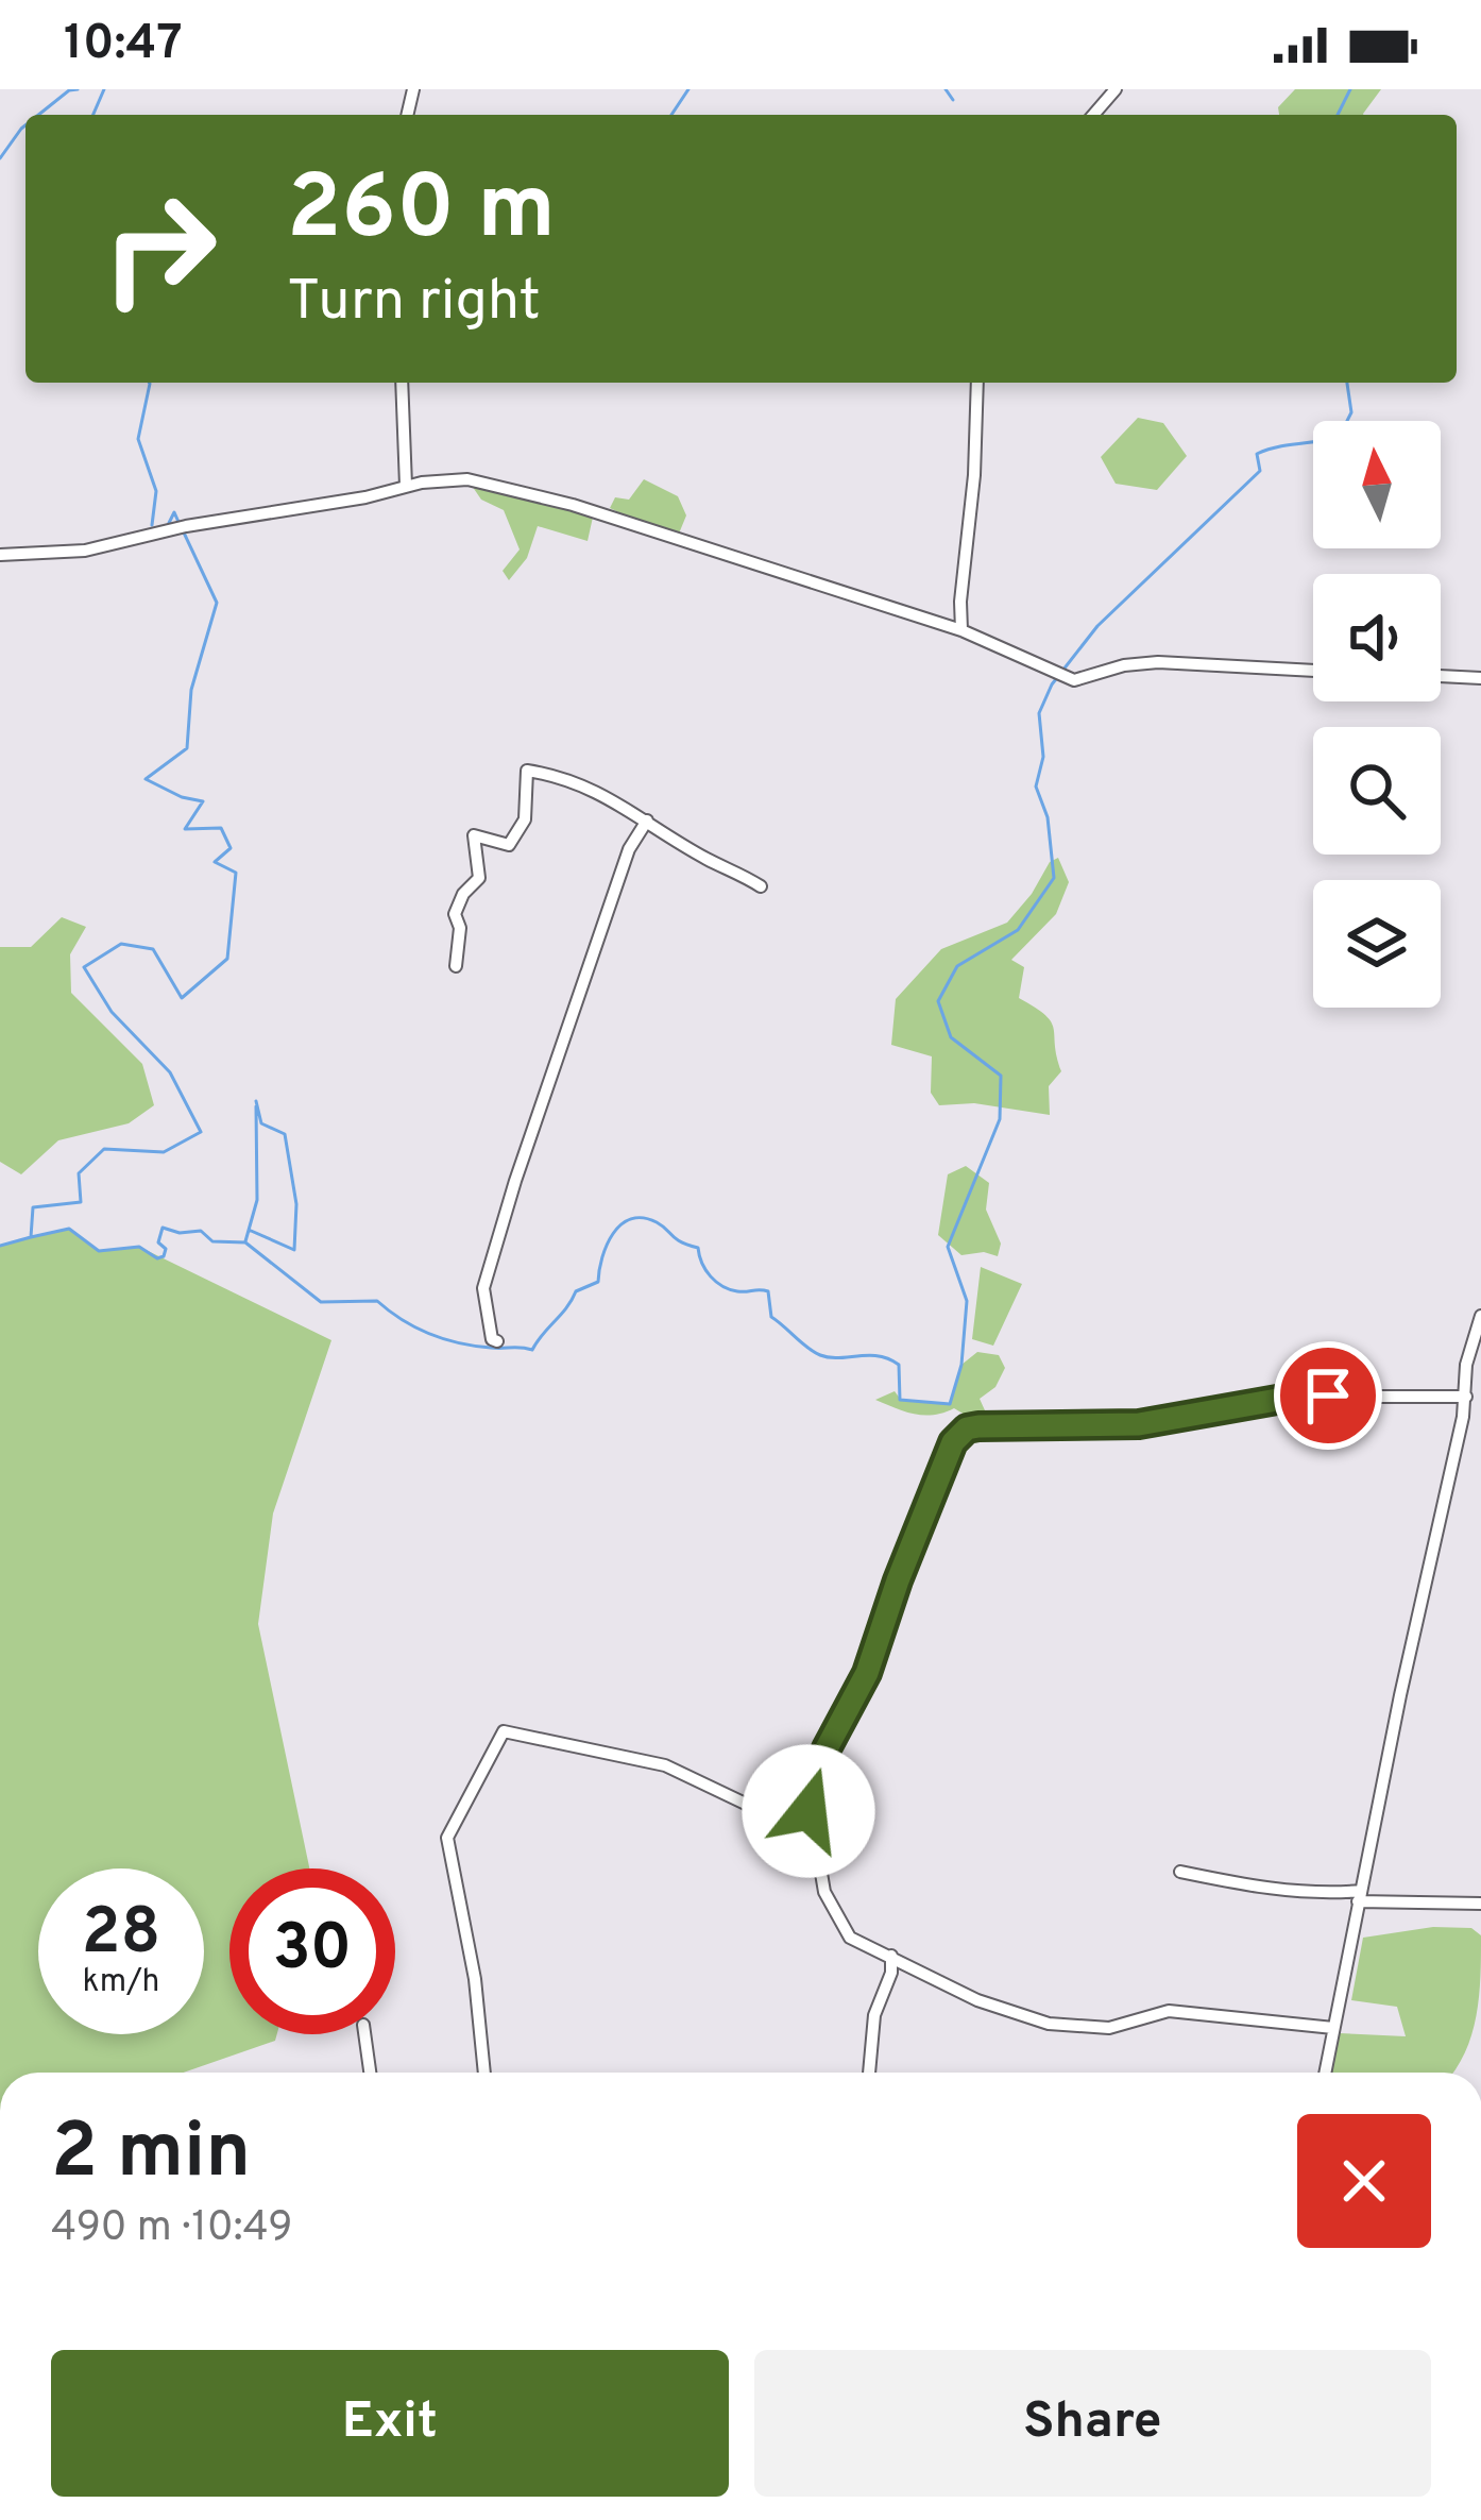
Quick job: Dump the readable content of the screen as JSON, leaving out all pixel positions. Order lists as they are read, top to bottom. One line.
{"north":"top","page":{"status":"10:47","turn":["260 m","Turn right"],"speed":"28 km/h","limit":"30","heading":["2 min","490 m · 10:49"],"buttons":["Exit","Share"]}}
